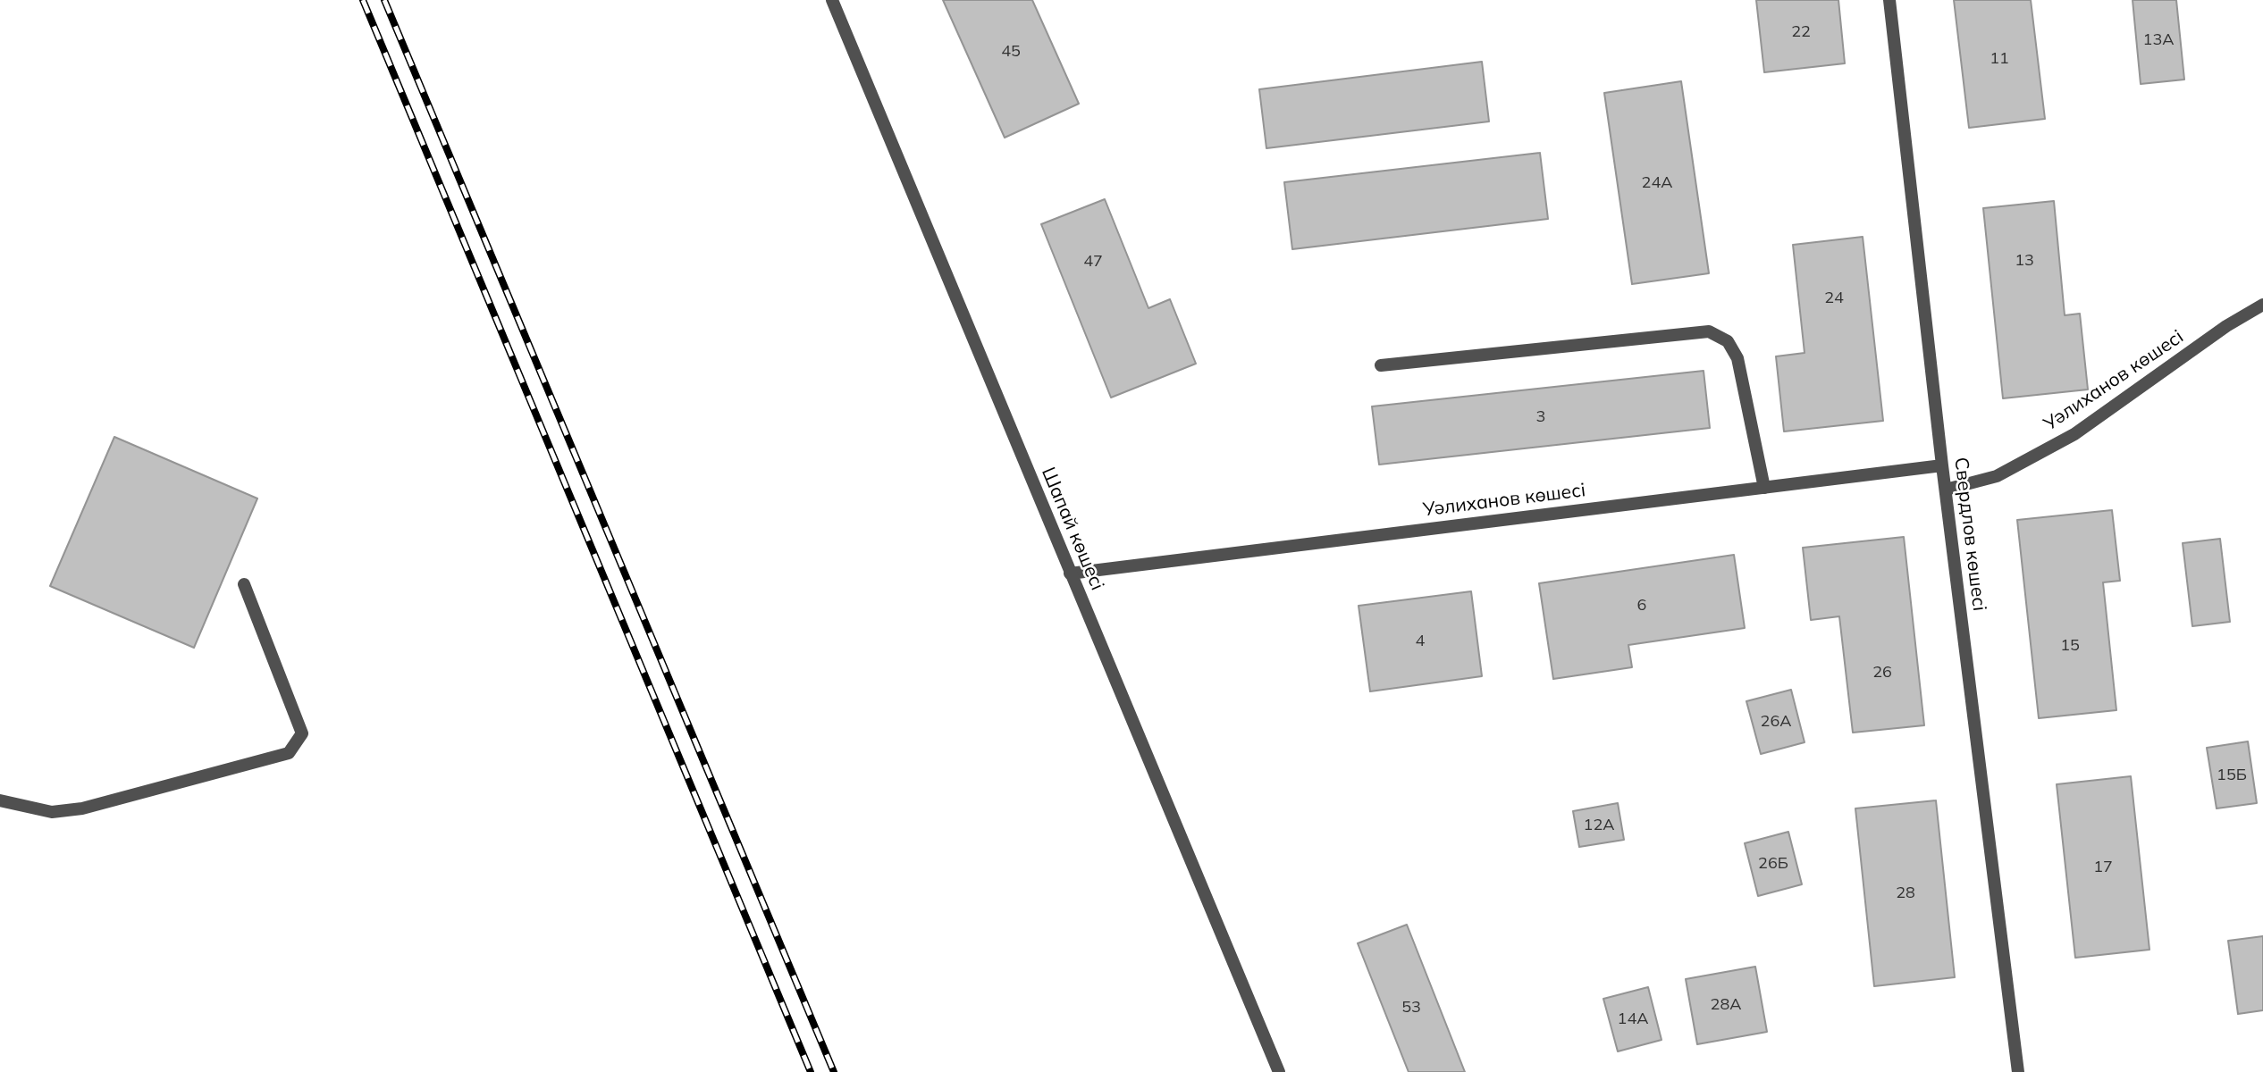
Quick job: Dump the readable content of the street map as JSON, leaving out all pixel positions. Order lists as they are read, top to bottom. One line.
{"streets":{"street":["Уәлиханов көшесі","Шапай көшесі","Свердлов көшесі"]},"crossings":[["Уәлиханов көшесі","Шапай көшесі"],["Уәлиханов көшесі","Свердлов көшесі"]],"house_numbers":["22","13А","45","11","24А","13","47","24","3","6","4","15","26","26А","15Б","12А","26Б","17","28","28А","53","14А"]}
